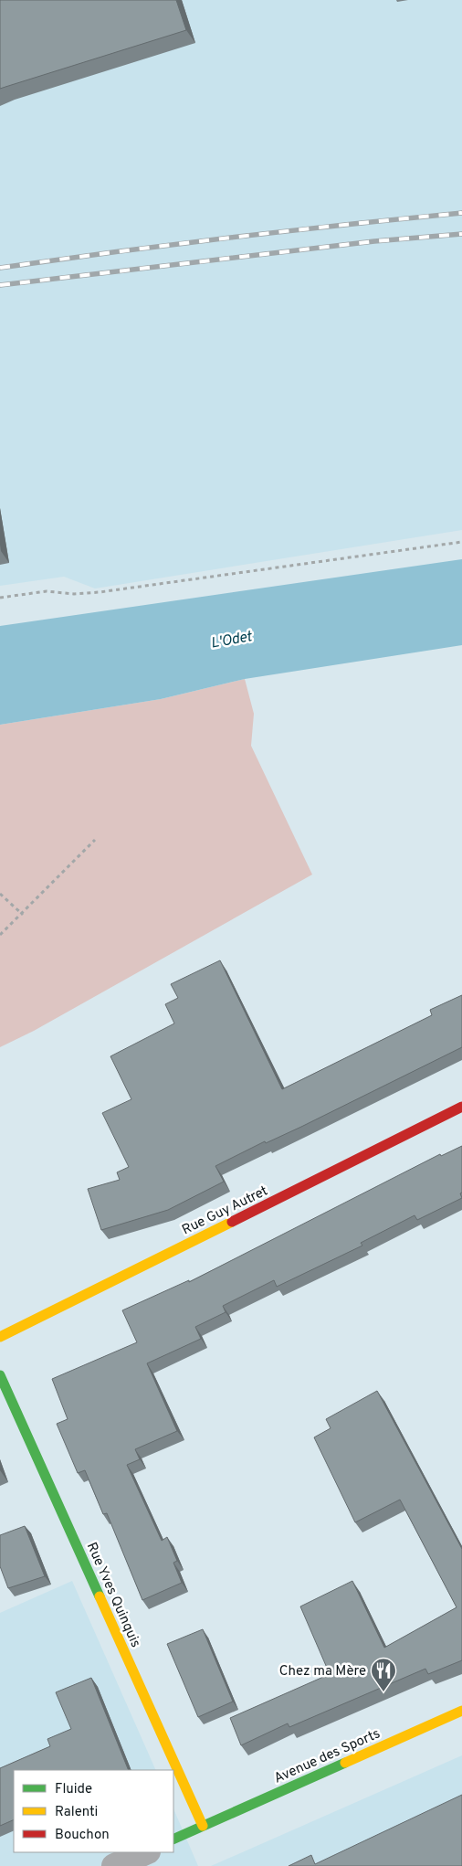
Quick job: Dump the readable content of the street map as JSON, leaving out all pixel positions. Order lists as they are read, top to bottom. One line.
{"streets":{"street":["Rue Guy Autret","Rue Yves Quinquis","Avenue des Sports"]},"crossings":[["Rue Yves Quinquis","Avenue des Sports"]],"water":["L'Odet"],"places":{"restaurant":["Chez ma Mère"]},"legend":["Fluide","Ralenti","Bouchon"]}
